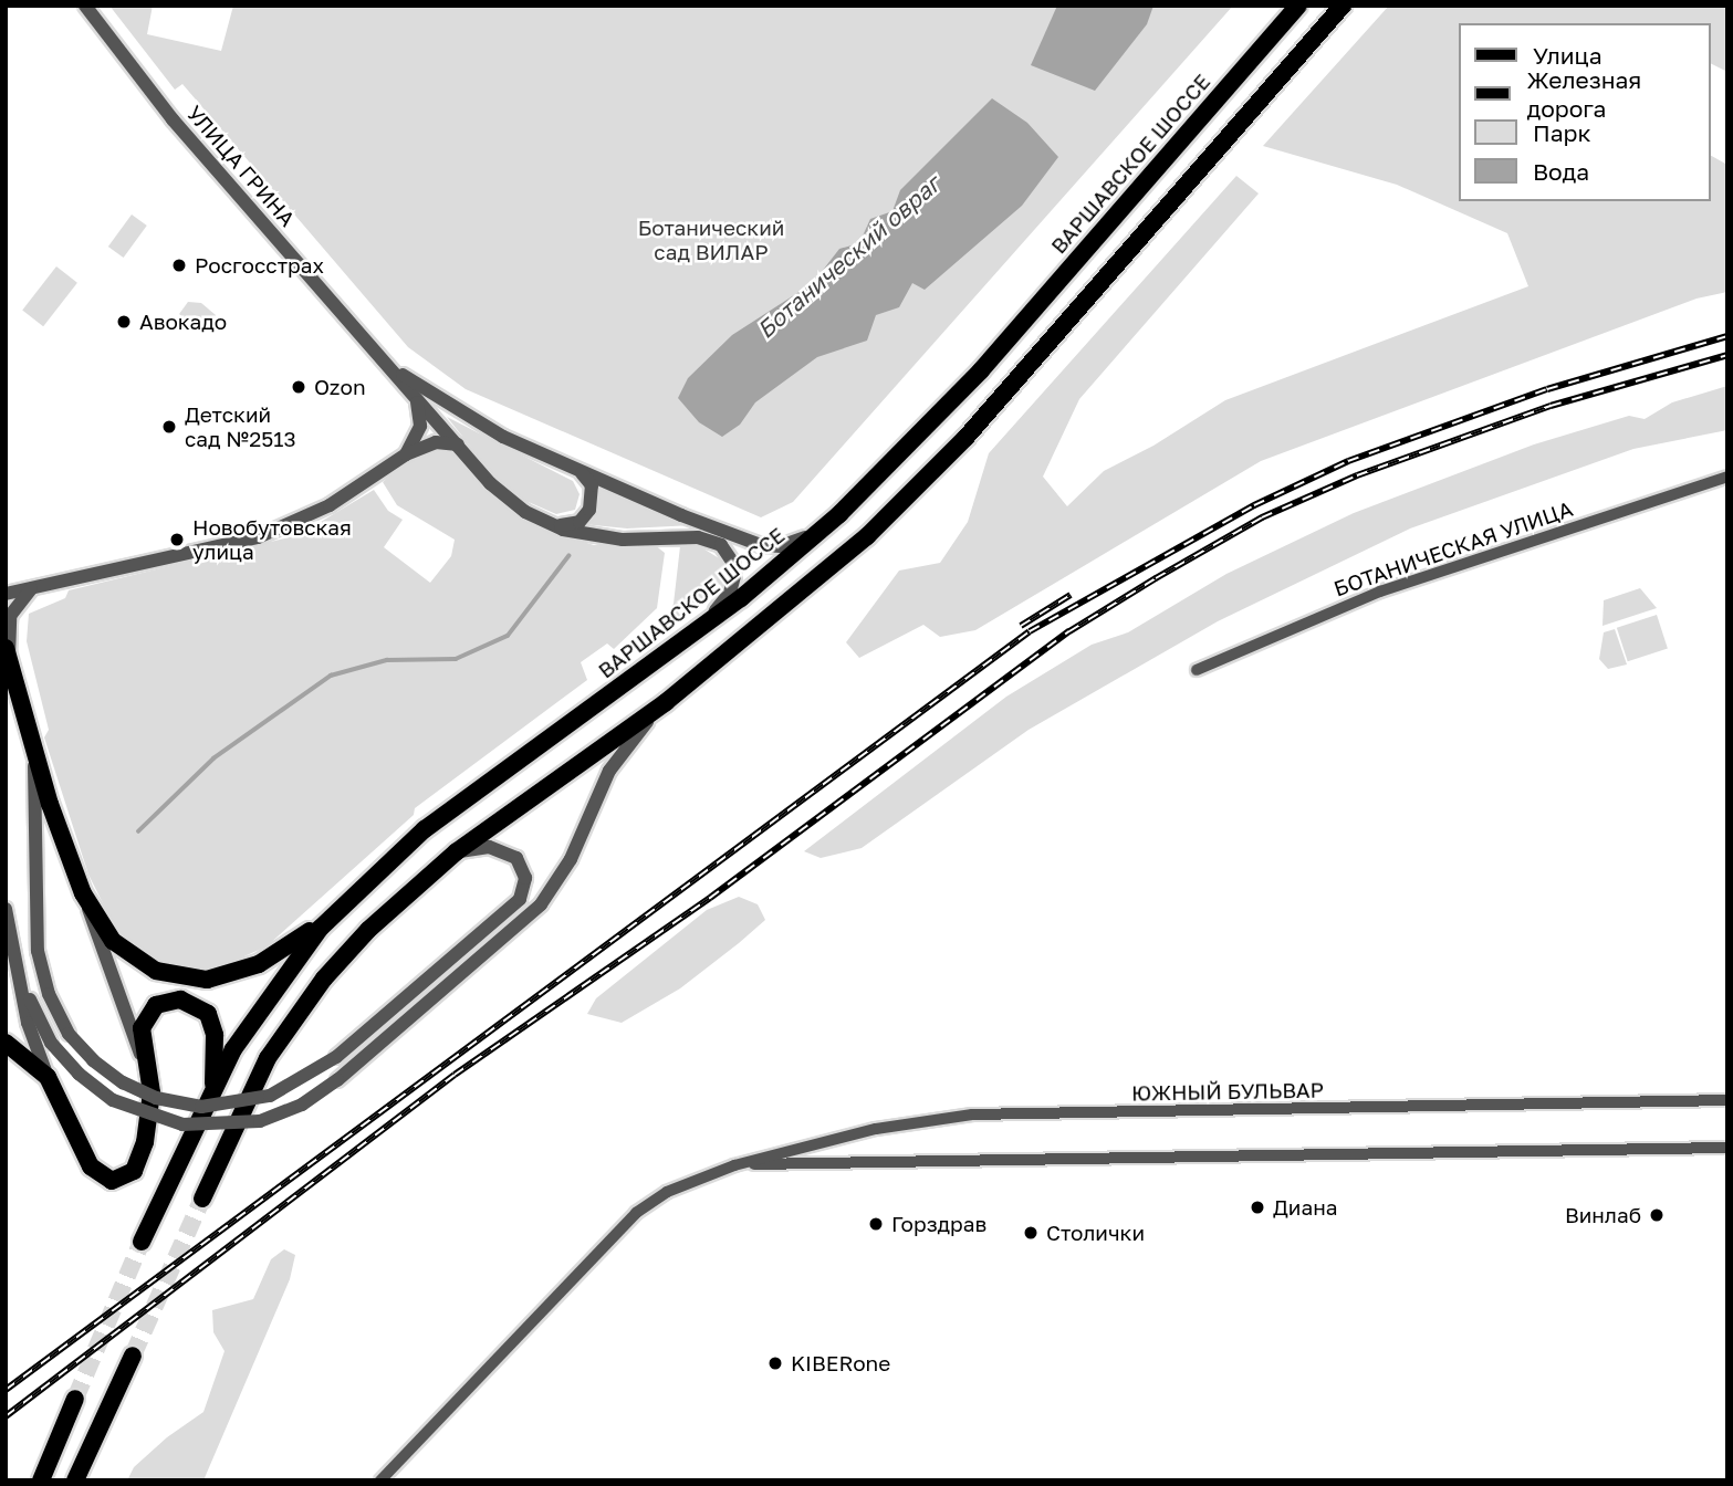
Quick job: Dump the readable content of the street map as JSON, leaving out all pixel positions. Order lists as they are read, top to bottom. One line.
{"streets":{"main road":["ВАРШАВСКОЕ ШОССЕ"],"street":["УЛИЦА ГРИНА","БОТАНИЧЕСКАЯ УЛИЦА","ЮЖНЫЙ БУЛЬВАР"]},"crossings":[["ВАРШАВСКОЕ ШОССЕ","УЛИЦА ГРИНА"]],"water":["Ботанический овраг"],"parks":["Ботанический сад ВИЛАР"],"places":["Росгосстрах","Авокадо","Ozon","Детский сад №2513","Новобутовская улица","Диана","Винлаб","Горздрав","Столички","KIBERone"],"legend":["Улица","Железная дорога","Парк","Вода"]}
